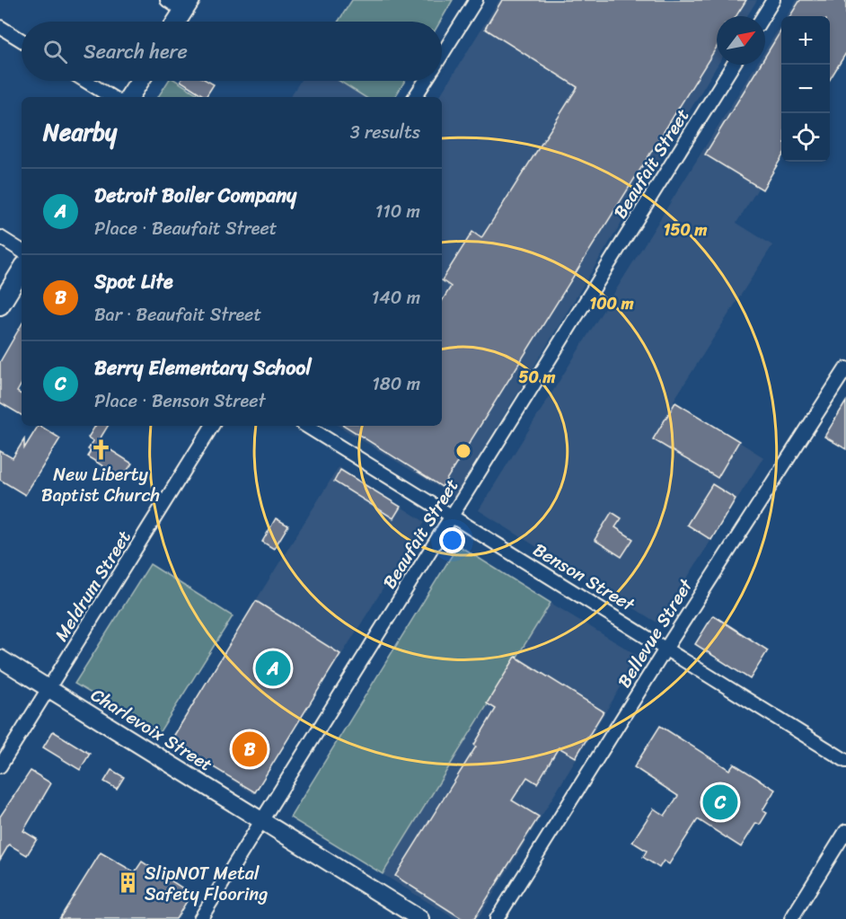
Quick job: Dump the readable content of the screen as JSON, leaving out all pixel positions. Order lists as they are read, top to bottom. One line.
{"streets":{"street":["Beaufait Street","Benson Street","Meldrum Street","Bellevue Street","Charlevoix Street"]},"crossings":[["Beaufait Street","Benson Street"],["Beaufait Street","Charlevoix Street"],["Benson Street","Bellevue Street"],["Meldrum Street","Charlevoix Street"]],"places":{"church":["New Liberty Baptist Church"],"building":["SlipNOT Metal Safety Flooring"]},"north":"top right","page":{"map_buttons":["+","−"],"search":"Search here","heading":["Nearby","3 results"],"list":[{"mark":"A","name":"Detroit Boiler Company","note":"Place · Beaufait Street","value":"110 m"},{"mark":"B","name":"Spot Lite","note":"Bar · Beaufait Street","value":"140 m"},{"mark":"C","name":"Berry Elementary School","note":"Place · Benson Street","value":"180 m"}],"pins":["A","B","C"]},"rings":["150 m","100 m","50 m"]}
